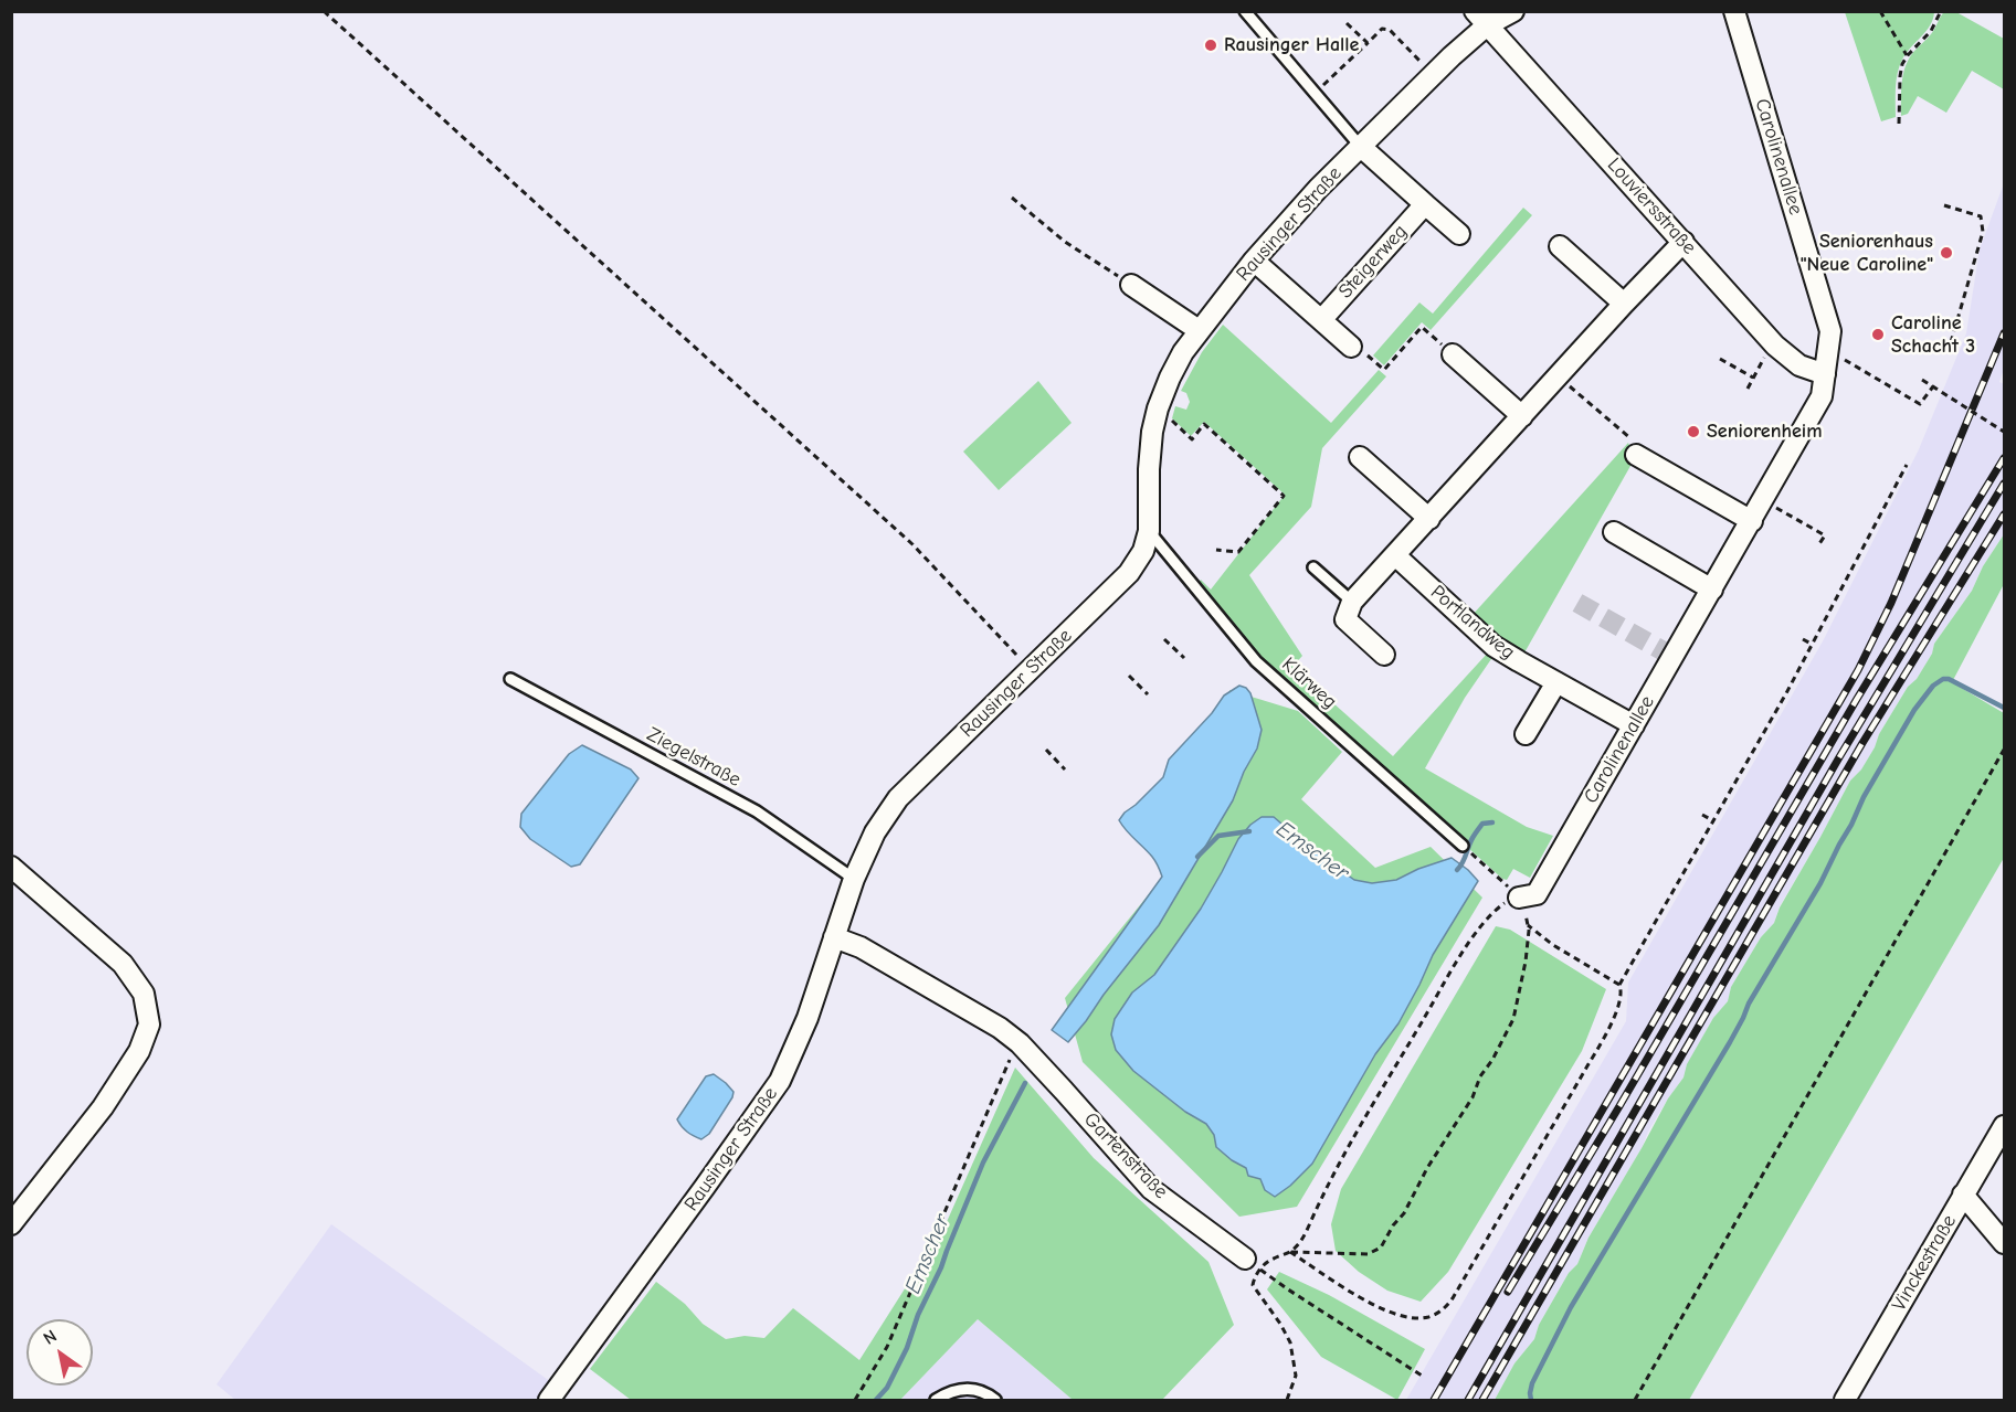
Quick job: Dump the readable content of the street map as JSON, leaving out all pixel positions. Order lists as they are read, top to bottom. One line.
{"streets":{"street":["Carolinenallee","Louviersstraße","Rausinger Straße","Steigerweg","Portlandweg","Gartenstraße","Vinckestraße"],"lane":["Klärweg","Ziegelstraße"]},"crossings":[["Carolinenallee","Louviersstraße"],["Carolinenallee","Portlandweg"],["Louviersstraße","Rausinger Straße"],["Rausinger Straße","Klärweg"],["Rausinger Straße","Ziegelstraße"],["Rausinger Straße","Gartenstraße"]],"water":["Emscher"],"places":["Rausinger Halle","Seniorenhaus \"Neue Caroline\"","Caroline Schacht 3","Seniorenheim"],"north":"top left"}
